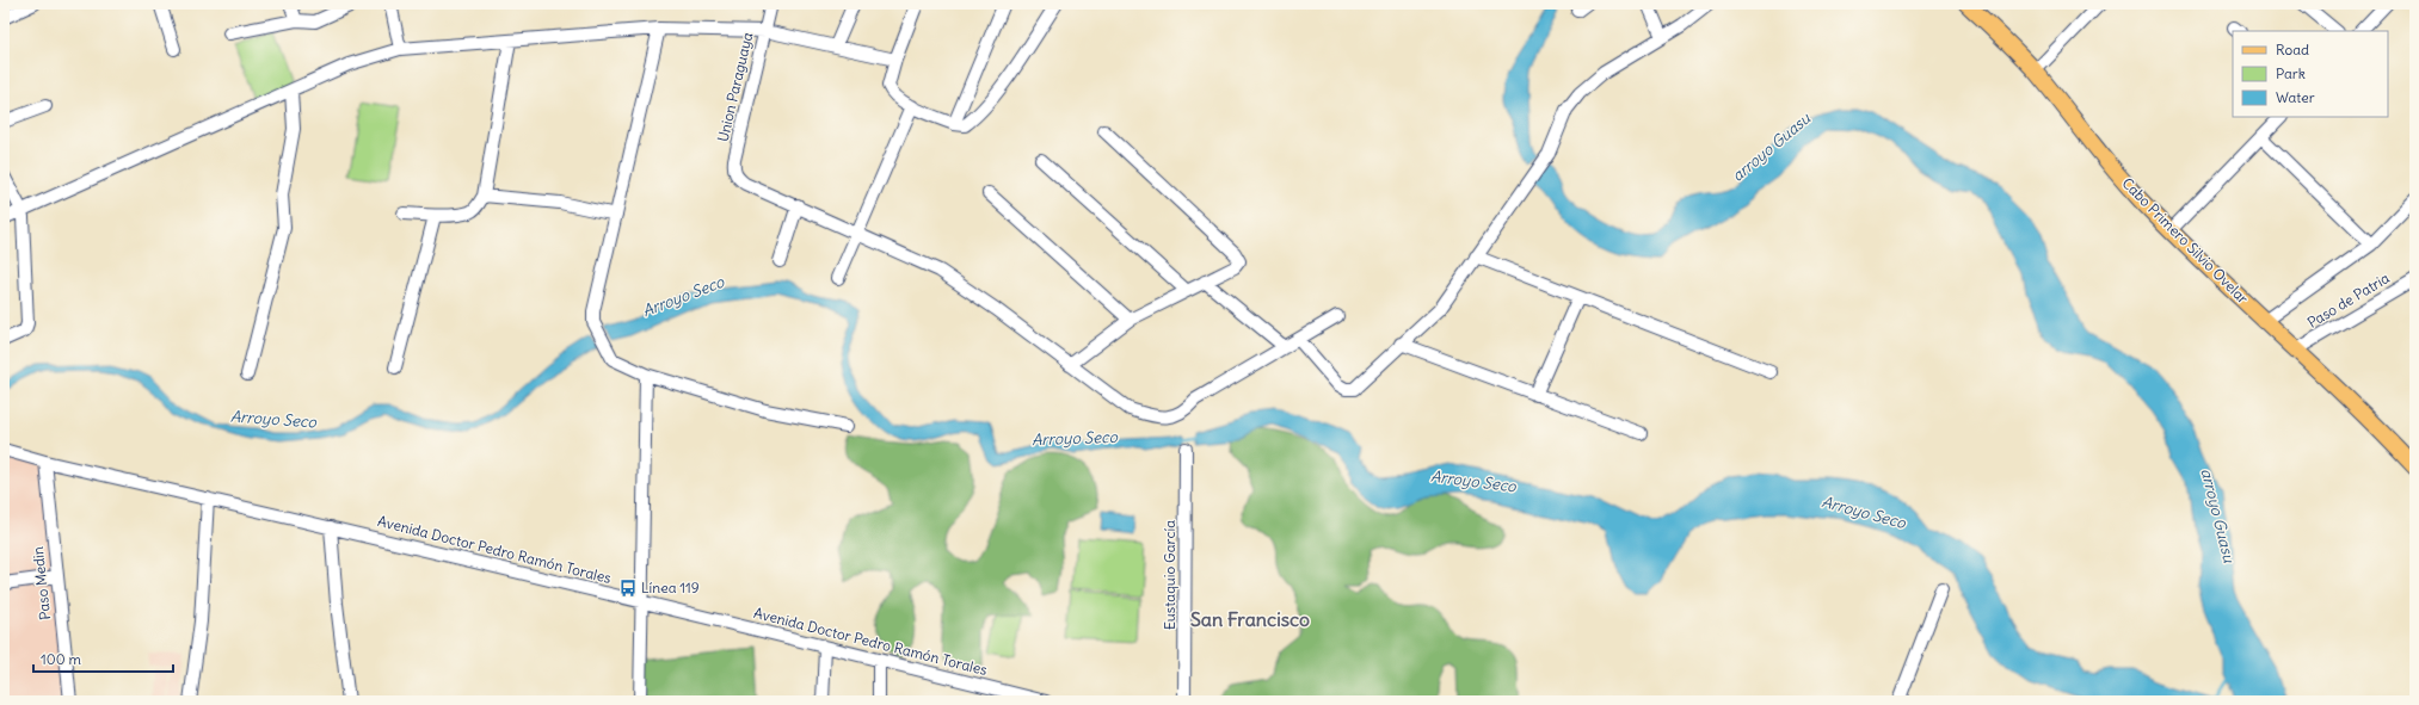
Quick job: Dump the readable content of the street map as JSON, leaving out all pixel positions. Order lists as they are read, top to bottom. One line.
{"streets":{"main road":["Cabo Primero Silvio Ovelar"],"street":["Union Paraguaya","Paso de Patria","Avenida Doctor Pedro Ramón Torales","Eustaquio García","Paso Medin"]},"crossings":[["Cabo Primero Silvio Ovelar","Paso de Patria"],["Avenida Doctor Pedro Ramón Torales","Paso Medin"]],"districts":["San Francisco"],"water":["arroyo Guasu","Arroyo Seco"],"places":{"bus stop":["Línea 119"]},"legend":["Road","Park","Water"],"scale_bar":"100 m"}
